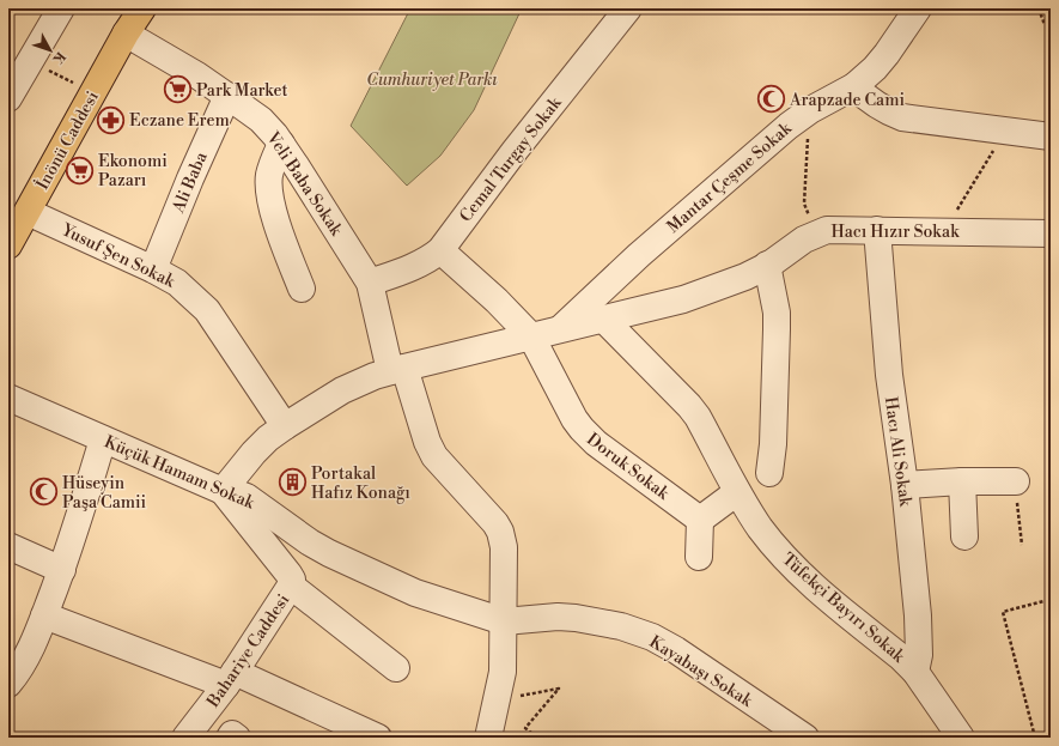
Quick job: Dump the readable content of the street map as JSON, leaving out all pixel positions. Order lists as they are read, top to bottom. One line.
{"streets":{"main road":["İnönü Caddesi"],"street":["Cemal Turgay Sokak","Mantar Çeşme Sokak","Ali Baba","Veli Baba Sokak","Hacı Hızır Sokak","Yusuf Şen Sokak","Hacı Ali Sokak","Doruk Sokak","Küçük Hamam Sokak","Tüfekçi Bayırı Sokak","Bahariye Caddesi","Kayabaşı Sokak"]},"crossings":[["İnönü Caddesi","Veli Baba Sokak"],["İnönü Caddesi","Yusuf Şen Sokak"],["Cemal Turgay Sokak","Veli Baba Sokak"],["Cemal Turgay Sokak","Doruk Sokak"],["Mantar Çeşme Sokak","Hacı Hızır Sokak"],["Ali Baba","Veli Baba Sokak"],["Ali Baba","Yusuf Şen Sokak"],["Veli Baba Sokak","Hacı Hızır Sokak"],["Veli Baba Sokak","Küçük Hamam Sokak"],["Veli Baba Sokak","Kayabaşı Sokak"],["Hacı Hızır Sokak","Yusuf Şen Sokak"],["Hacı Hızır Sokak","Hacı Ali Sokak"],["Hacı Hızır Sokak","Doruk Sokak"],["Hacı Hızır Sokak","Küçük Hamam Sokak"],["Hacı Hızır Sokak","Tüfekçi Bayırı Sokak"],["Hacı Ali Sokak","Tüfekçi Bayırı Sokak"],["Küçük Hamam Sokak","Kayabaşı Sokak"]],"parks":["Cumhuriyet Parkı"],"places":{"supermarket":["Park Market","Ekonomi Pazarı"],"mosque":["Arapzade Cami","Hüseyin Paşa Camii"],"pharmacy":["Eczane Erem"],"building":["Portakal Hafız Konağı"]},"north":"bottom right"}
